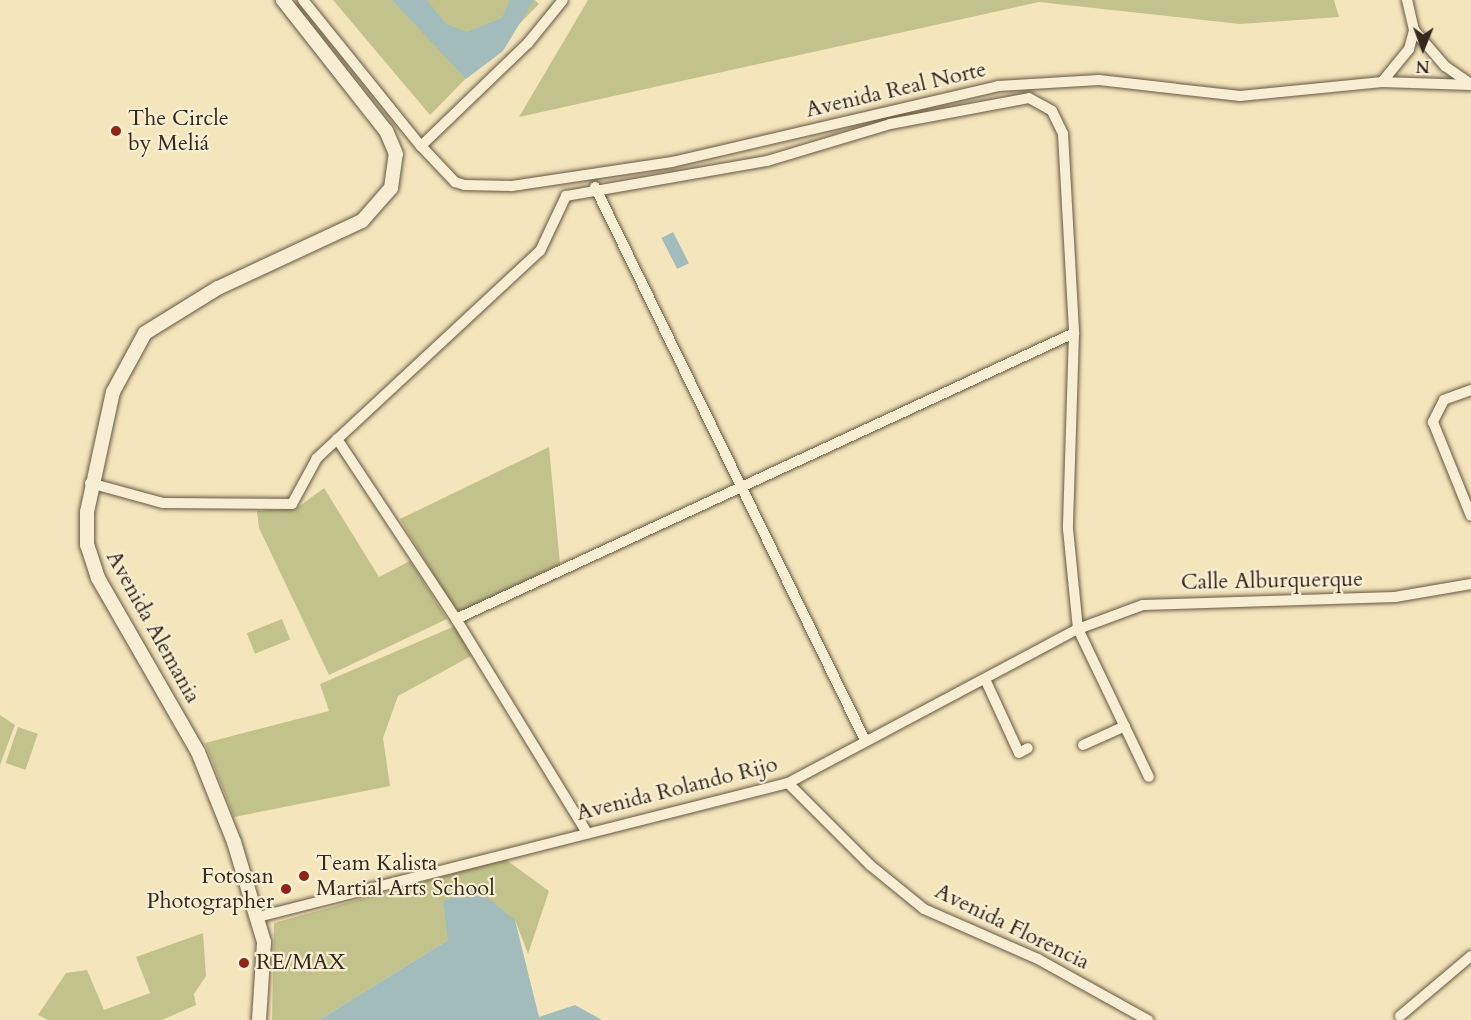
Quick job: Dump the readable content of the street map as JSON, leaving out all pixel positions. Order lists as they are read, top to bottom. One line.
{"streets":{"street":["Avenida Real Norte","Calle Alburquerque","Avenida Alemania","Avenida Rolando Rijo","Avenida Florencia"]},"crossings":[["Calle Alburquerque","Avenida Rolando Rijo"],["Avenida Alemania","Avenida Rolando Rijo"],["Avenida Rolando Rijo","Avenida Florencia"]],"places":["The Circle by Meliá","Team Kalista Martial Arts School","Fotosan Photographer","RE/MAX"],"north":"bottom"}
